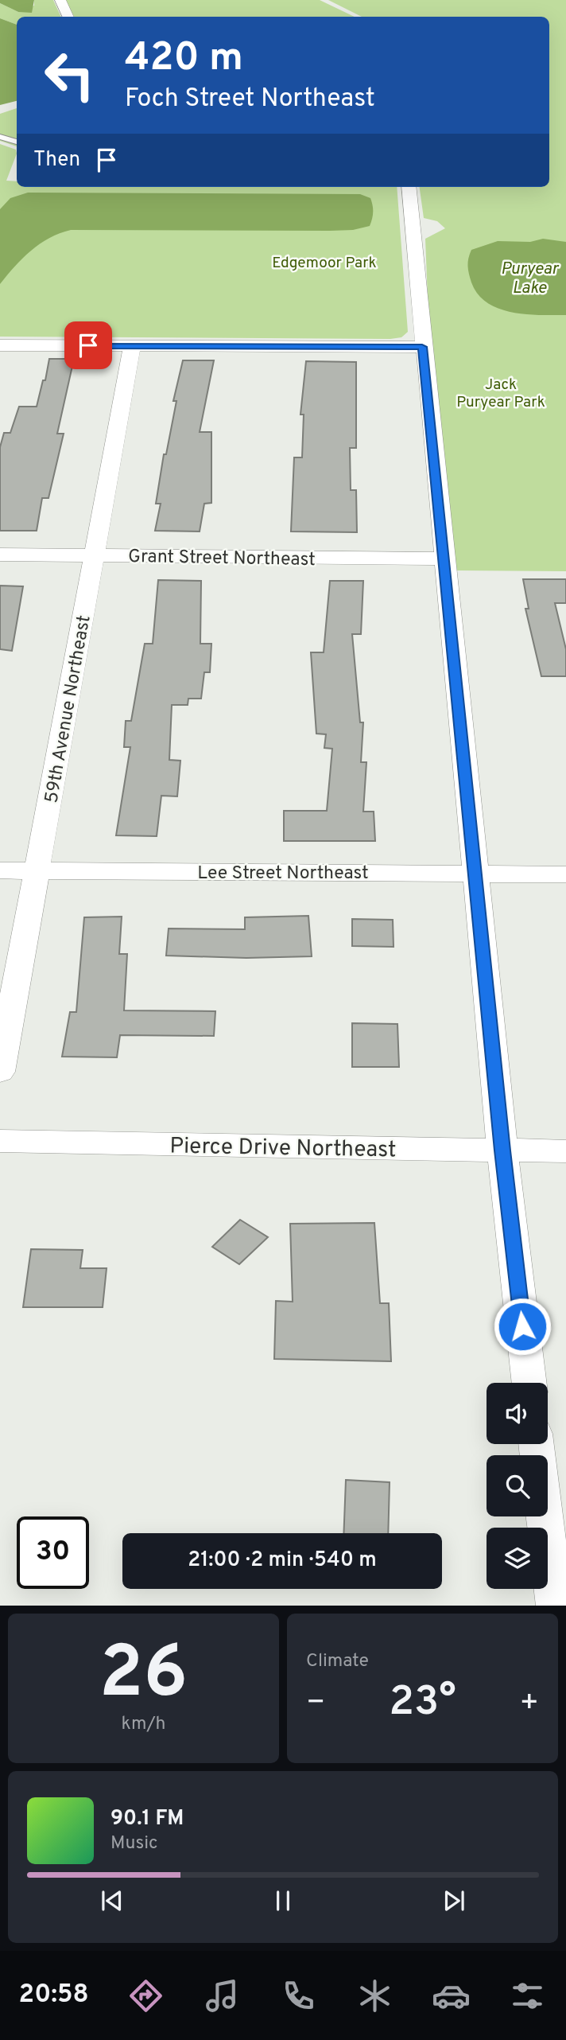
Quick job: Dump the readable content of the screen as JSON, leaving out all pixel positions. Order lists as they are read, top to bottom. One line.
{"streets":{"street":["Grant Street Northeast","59th Avenue Northeast","Lee Street Northeast","Pierce Drive Northeast"]},"crossings":[["Grant Street Northeast","59th Avenue Northeast"],["59th Avenue Northeast","Lee Street Northeast"]],"water":["Puryear Lake"],"parks":["Edgemoor Park","Jack Puryear Park"],"page":{"turn":["420 m","Foch Street Northeast"],"then":"Then","limit":"30","trip":"21:00 · 2 min · 540 m","tile":[["26","km/h"],"Climate"],"heat":["−","23°","+"],"song":["90.1 FM","Music"],"tabs":"20:58"}}
